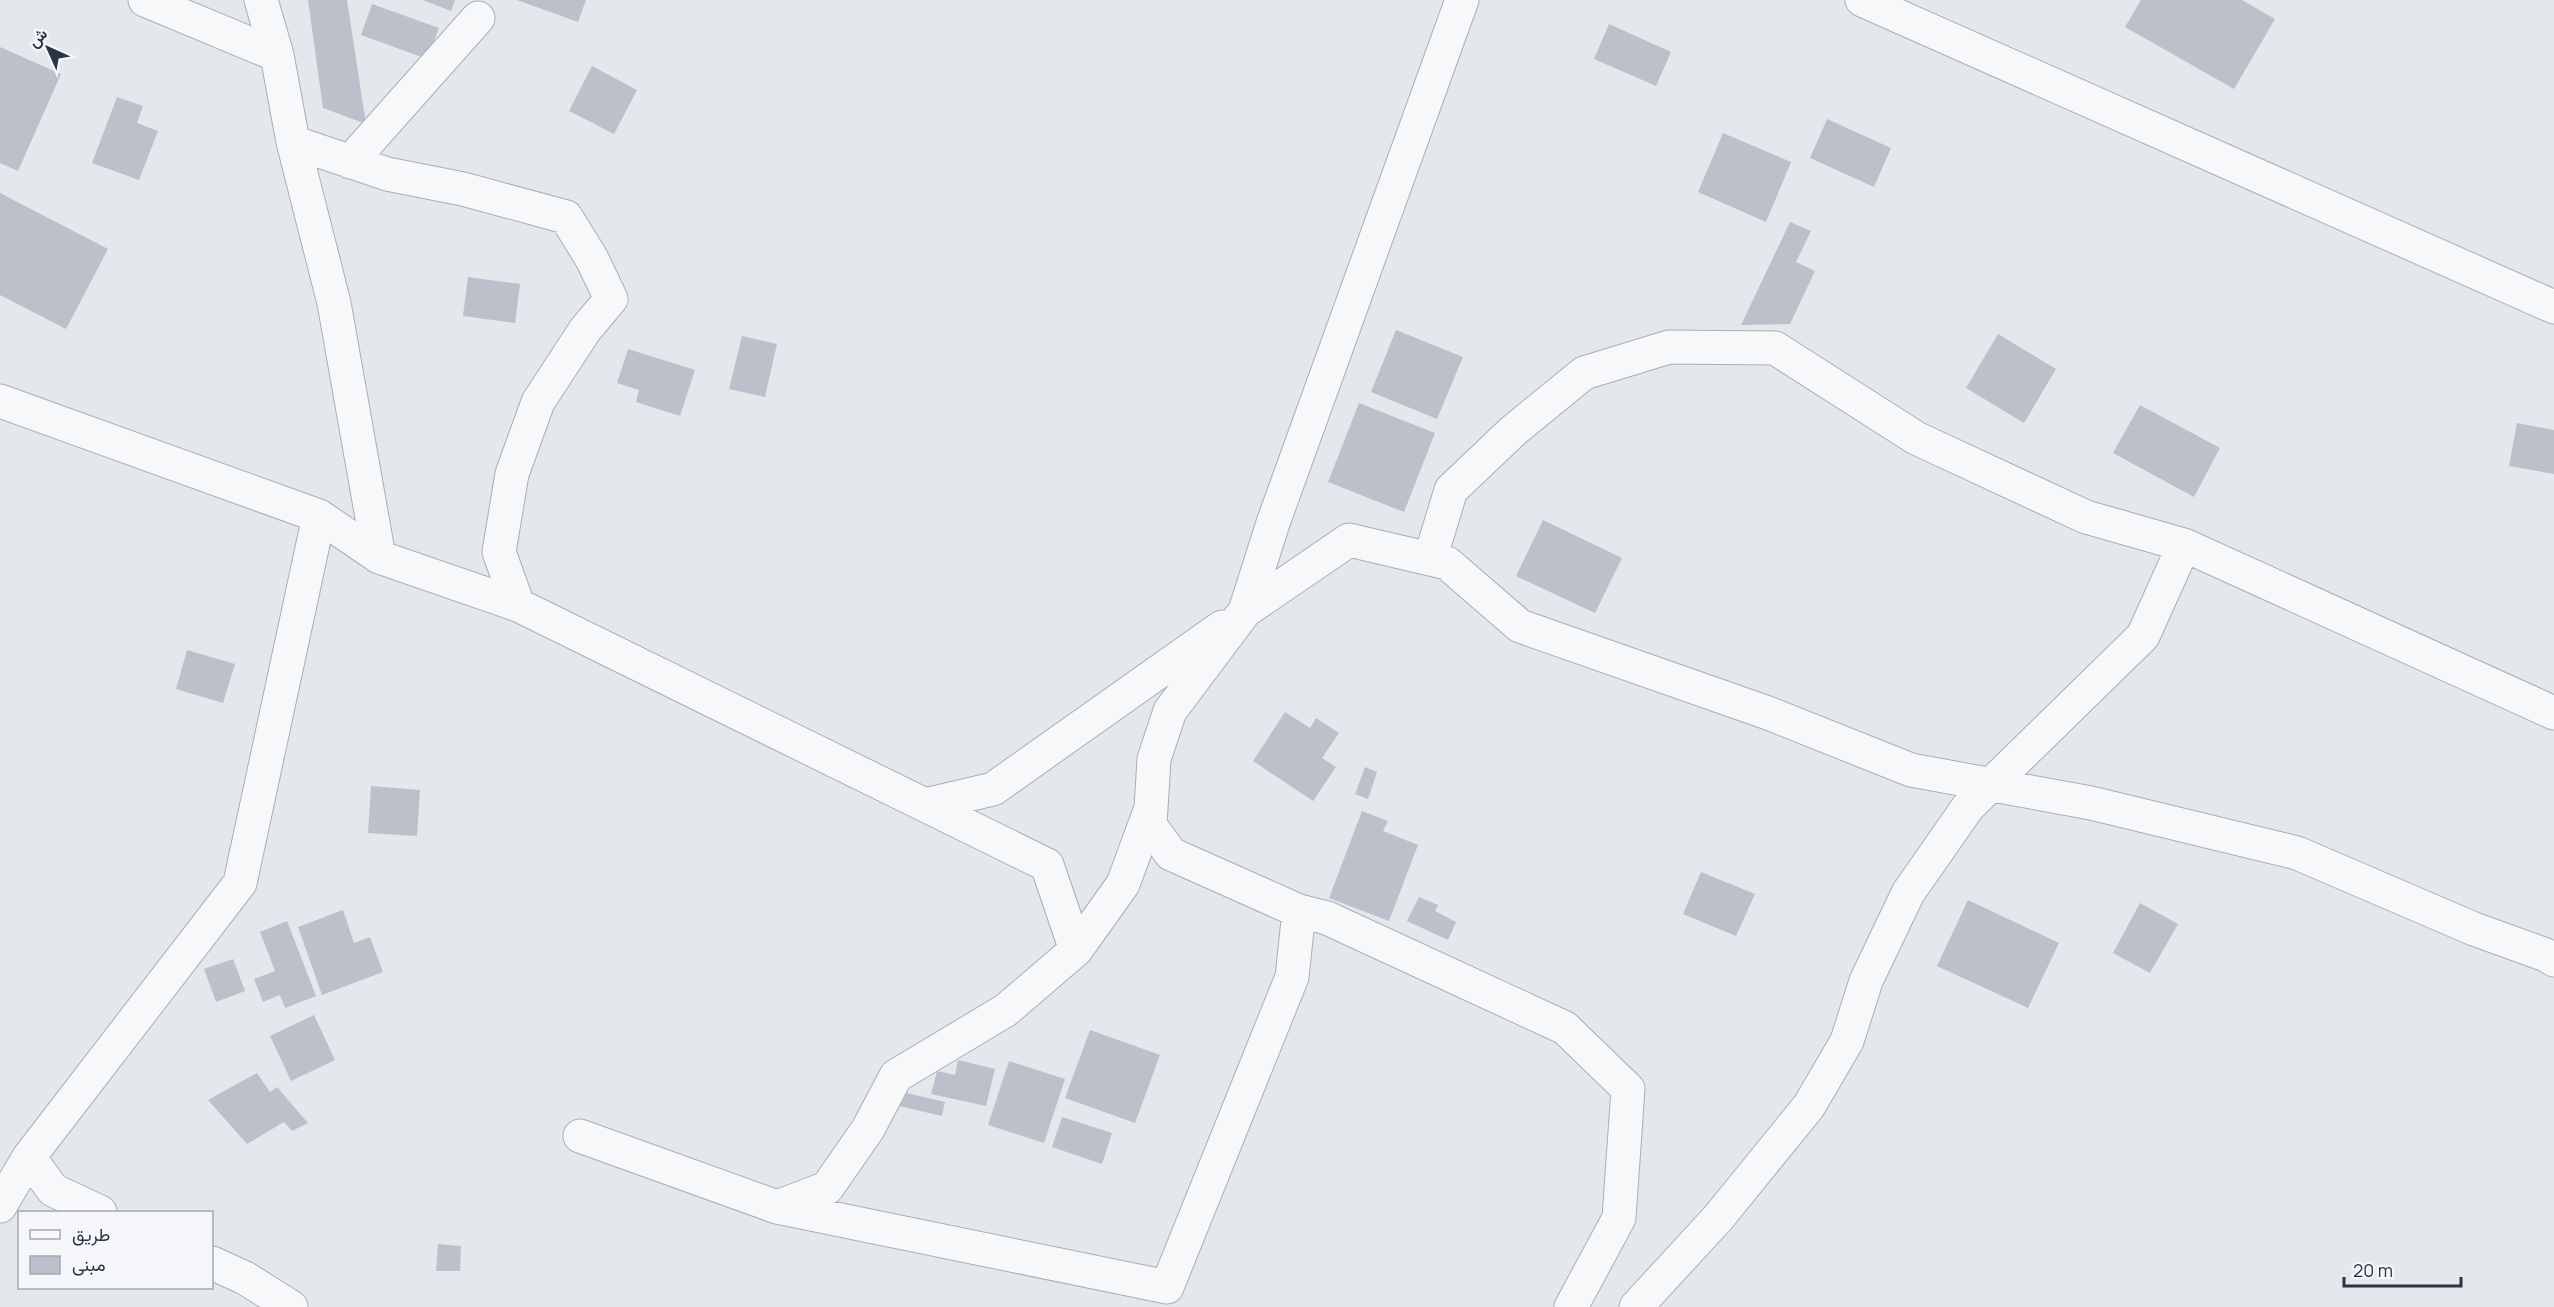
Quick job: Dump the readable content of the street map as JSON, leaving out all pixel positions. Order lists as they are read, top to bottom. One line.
{"legend":["طريق","مبنى"],"scale_bar":"20 m","north":"top left"}
